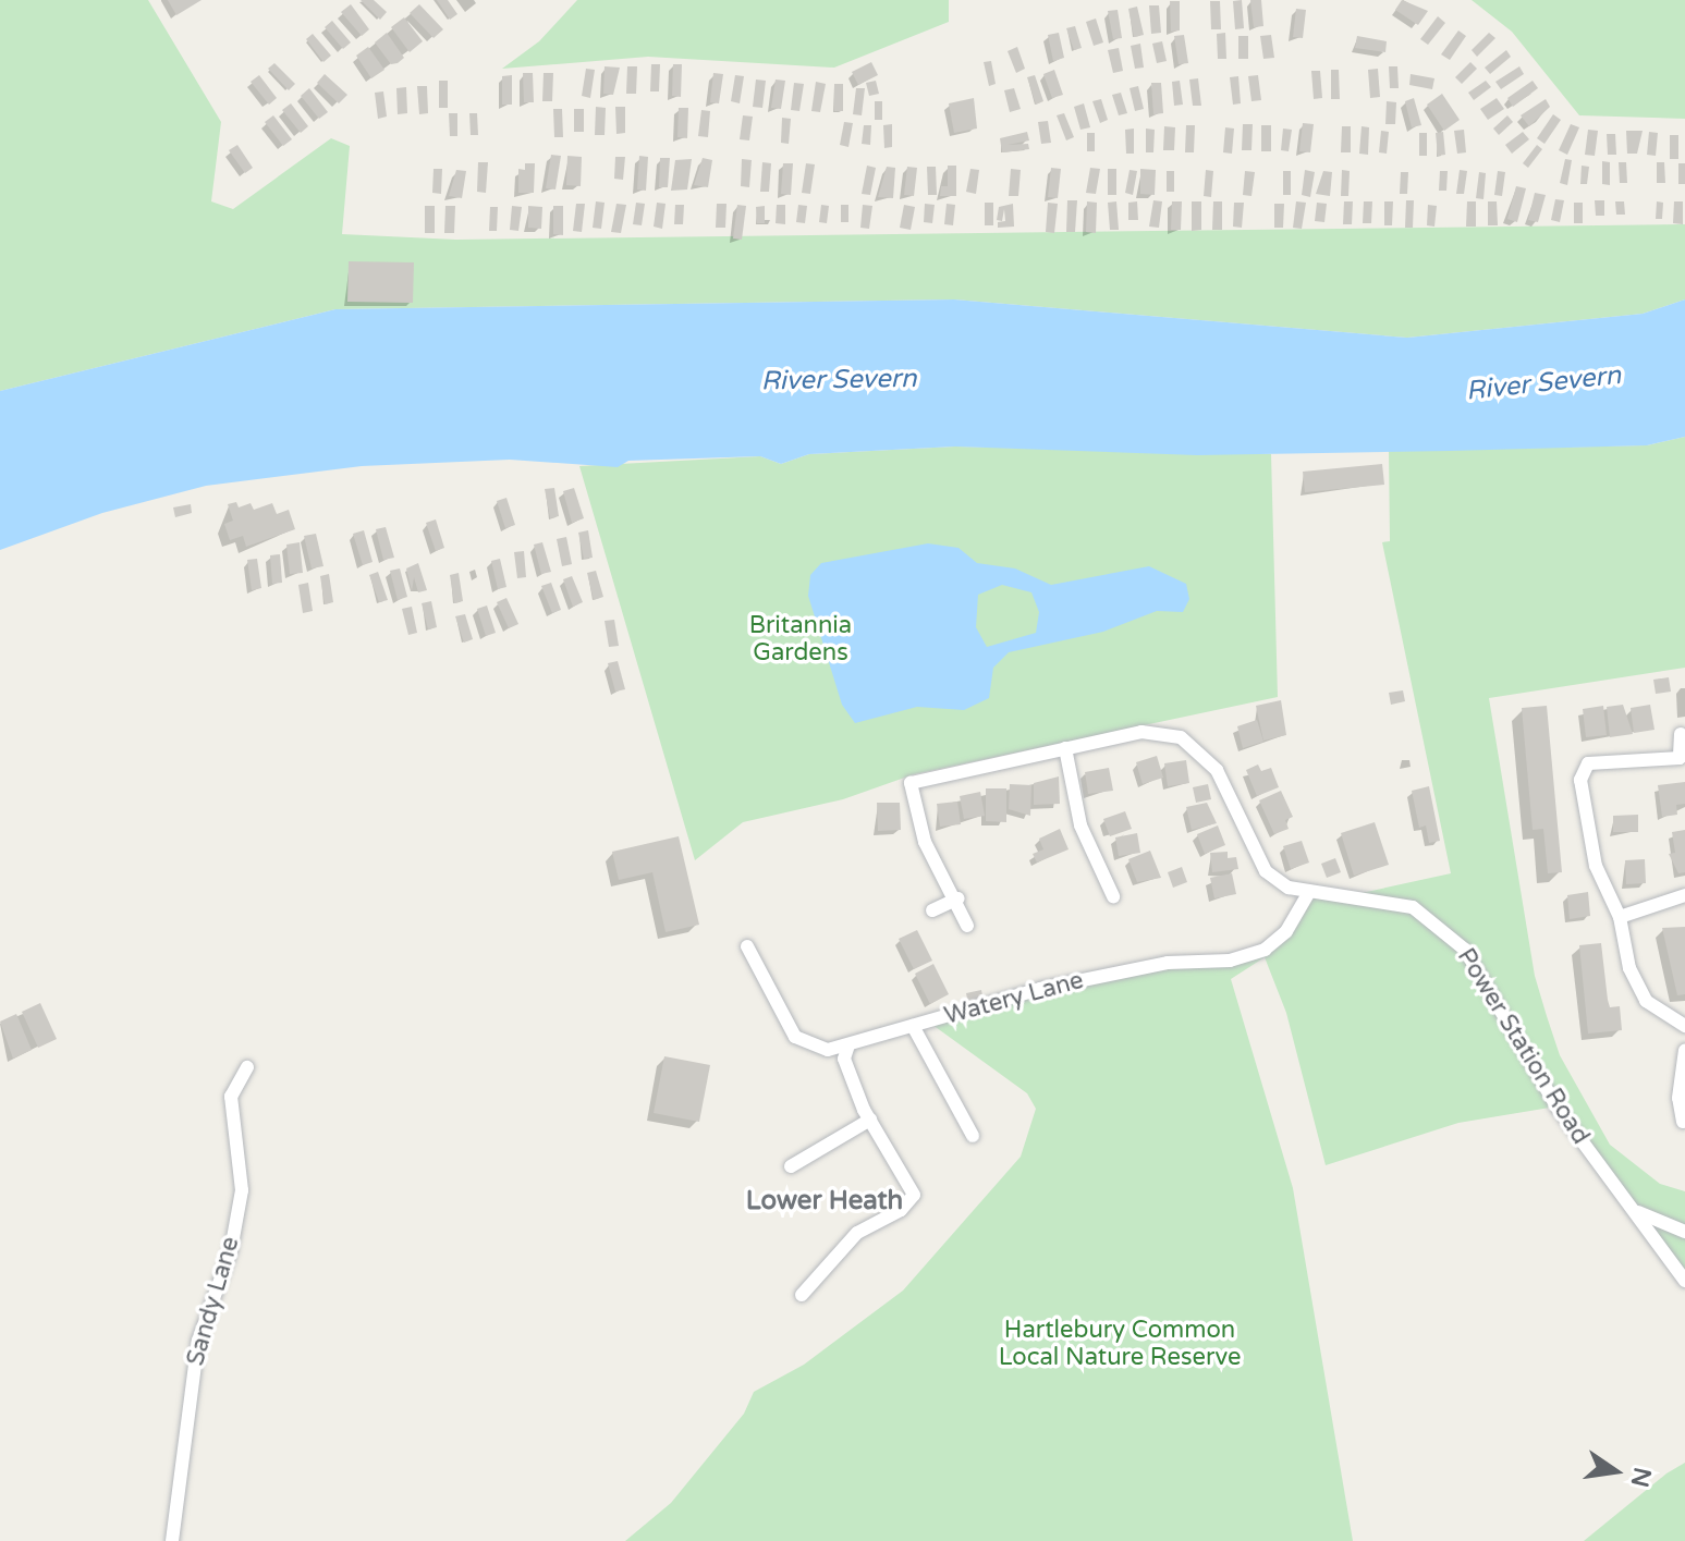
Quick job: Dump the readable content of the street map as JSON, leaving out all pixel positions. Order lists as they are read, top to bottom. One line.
{"streets":{"street":["Watery Lane","Power Station Road","Sandy Lane"]},"crossings":[["Watery Lane","Power Station Road"]],"districts":["Lower Heath"],"water":["River Severn"],"parks":["Britannia Gardens","Hartlebury Common Local Nature Reserve"],"north":"right"}
